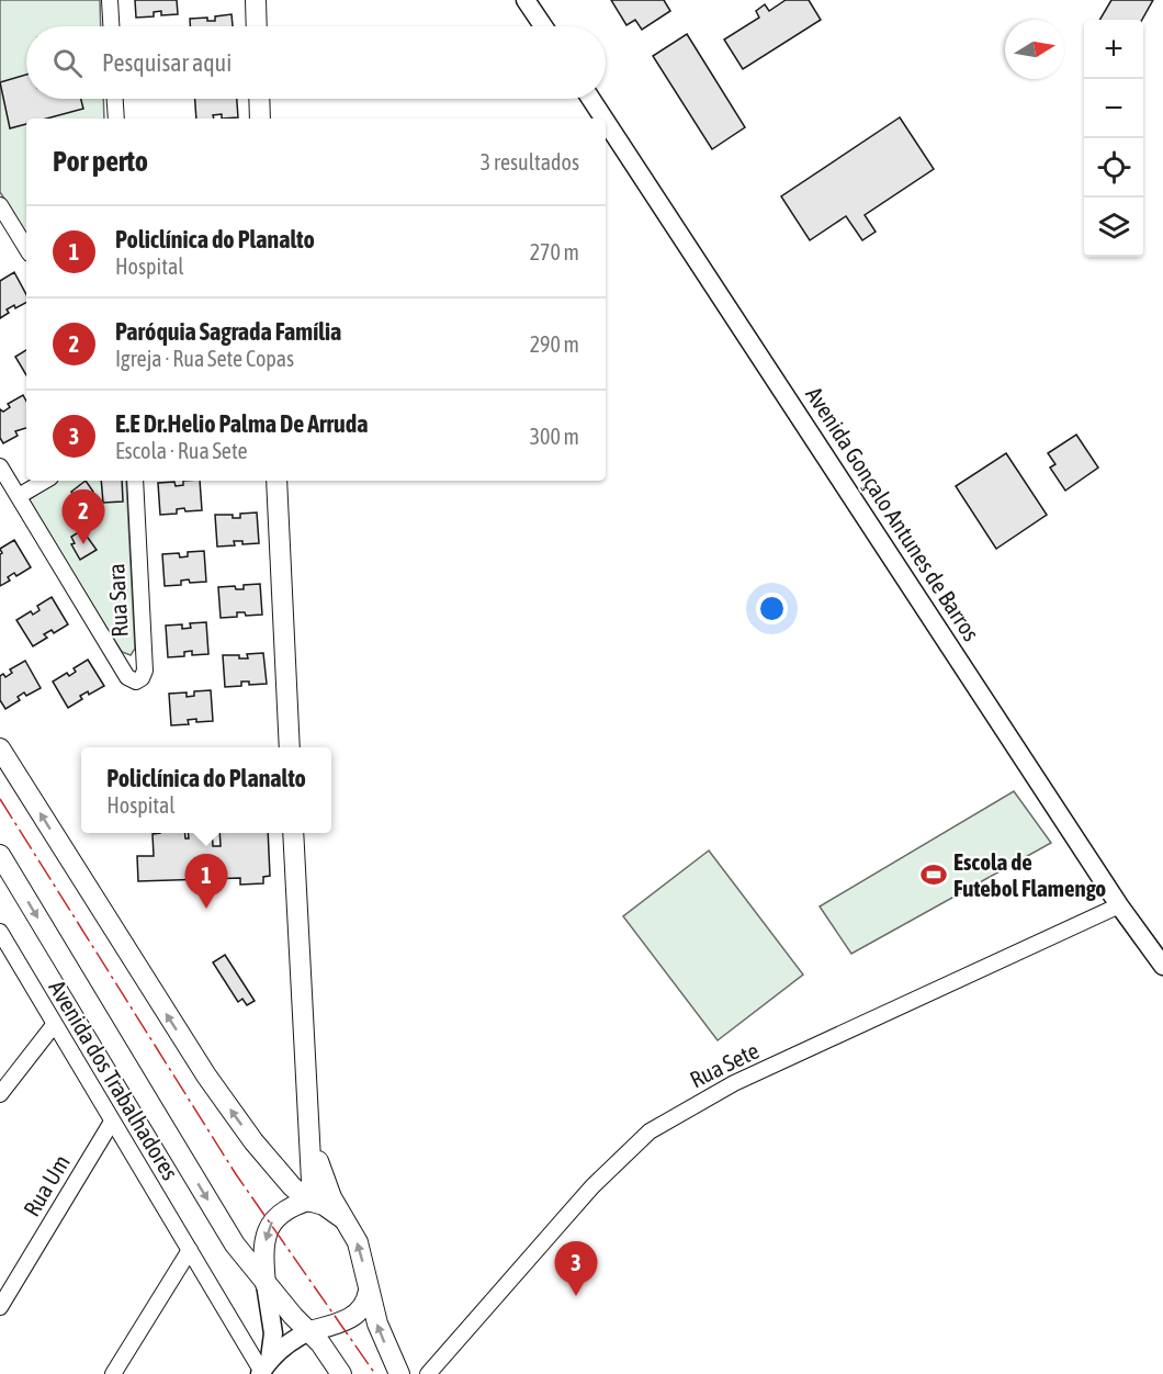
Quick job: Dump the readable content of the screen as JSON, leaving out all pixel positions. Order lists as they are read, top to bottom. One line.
{"streets":{"street":["Avenida Gonçalo Antunes de Barros","Rua Sara","Rua Sete","Avenida dos Trabalhadores","Rua Um"]},"crossings":[["Avenida Gonçalo Antunes de Barros","Rua Sete"],["Avenida dos Trabalhadores","Rua Um"]],"places":{"sports":["Escola de Futebol Flamengo"]},"north":"right","page":{"map_buttons":["+","−"],"search":"Pesquisar aqui","heading":["Por perto","3 resultados"],"list":[{"mark":"1","name":"Policlínica do Planalto","note":"Hospital","value":"270 m"},{"mark":"2","name":"Paróquia Sagrada Família","note":"Igreja · Rua Sete Copas","value":"290 m"},{"mark":"3","name":"E.E Dr.Helio Palma De Arruda","note":"Escola · Rua Sete","value":"300 m"}],"pins":["2","1","3"],"popup":["Policlínica do Planalto","Hospital"]}}
